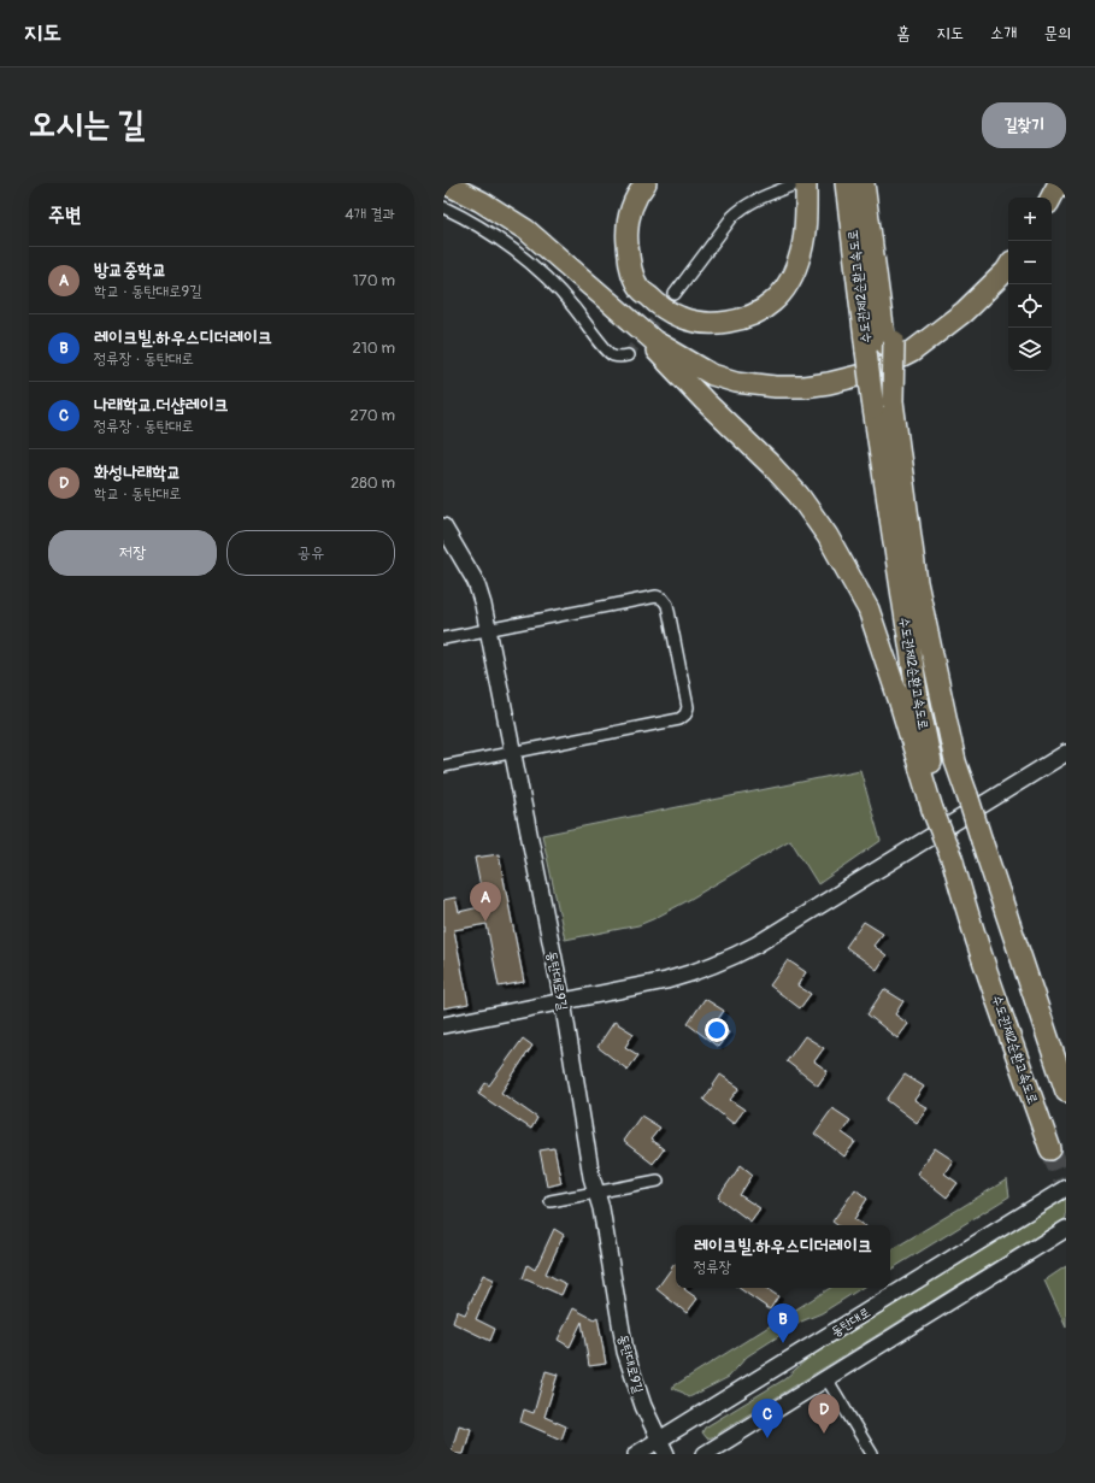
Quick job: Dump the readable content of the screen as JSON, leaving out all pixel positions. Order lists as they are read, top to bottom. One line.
{"streets":{"highway":["수도권제2순환고속도로"],"street":["동탄대로9길","동탄대로"]},"crossings":[["동탄대로9길","동탄대로"]],"page":{"header":"지도","nav":["홈","지도","소개","문의"],"buttons":["길찾기",["저장","공유"]],"title":"오시는 길","heading":["주변","4개 결과"],"map_buttons":["+","−"],"list":[{"mark":"A","name":"방교중학교","note":"학교 · 동탄대로9길","value":"170 m"},{"mark":"B","name":"레이크빌.하우스디더레이크","note":"정류장 · 동탄대로","value":"210 m"},{"mark":"C","name":"나래학교.더샵레이크","note":"정류장 · 동탄대로","value":"270 m"},{"mark":"D","name":"화성나래학교","note":"학교 · 동탄대로","value":"280 m"}],"pins":["A","B","D","C"],"popup":["레이크빌.하우스디더레이크","정류장"]}}
